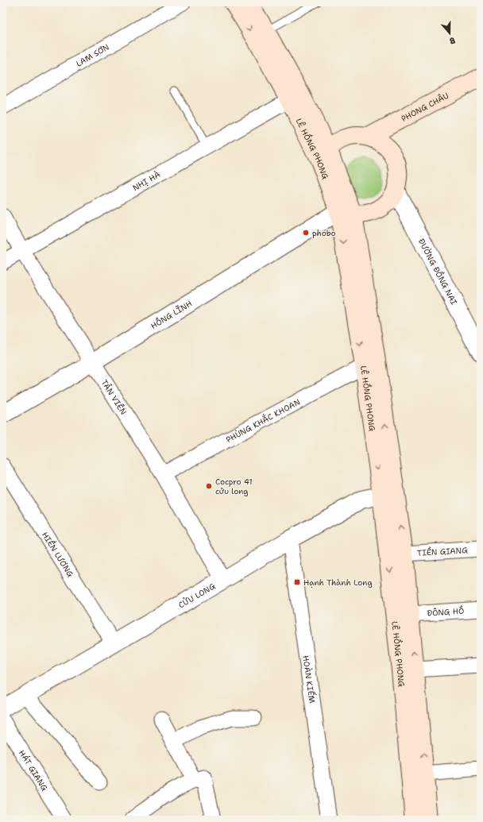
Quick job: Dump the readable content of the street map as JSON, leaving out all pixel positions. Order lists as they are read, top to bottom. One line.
{"streets":{"main road":["PHONG CHÂU","LÊ HỒNG PHONG"],"street":["LAM SƠN","NHỊ HÀ","ĐƯỜNG ĐỒNG NAI","HỒNG LĨNH","TẢN VIÊN","PHÙNG KHẮC KHOAN","TIỀN GIANG","HIỀN LƯƠNG","CỬU LONG","ĐÔNG HỒ","HOÀN KIẾM","HÁT GIANG"]},"crossings":[["PHONG CHÂU","LÊ HỒNG PHONG"],["PHONG CHÂU","ĐƯỜNG ĐỒNG NAI"],["PHONG CHÂU","HỒNG LĨNH"],["LÊ HỒNG PHONG","NHỊ HÀ"],["LÊ HỒNG PHONG","ĐƯỜNG ĐỒNG NAI"],["LÊ HỒNG PHONG","HỒNG LĨNH"],["LÊ HỒNG PHONG","PHÙNG KHẮC KHOAN"],["LÊ HỒNG PHONG","TIỀN GIANG"],["LÊ HỒNG PHONG","CỬU LONG"],["LÊ HỒNG PHONG","ĐÔNG HỒ"],["NHỊ HÀ","TẢN VIÊN"],["ĐƯỜNG ĐỒNG NAI","HỒNG LĨNH"],["HỒNG LĨNH","TẢN VIÊN"],["TẢN VIÊN","PHÙNG KHẮC KHOAN"],["TẢN VIÊN","CỬU LONG"],["HIỀN LƯƠNG","CỬU LONG"],["CỬU LONG","HOÀN KIẾM"]],"places":{"other":["phobo","Cocpro 41 cửu long"],"transit":["Hạnh Thành Long"]},"north":"bottom"}
